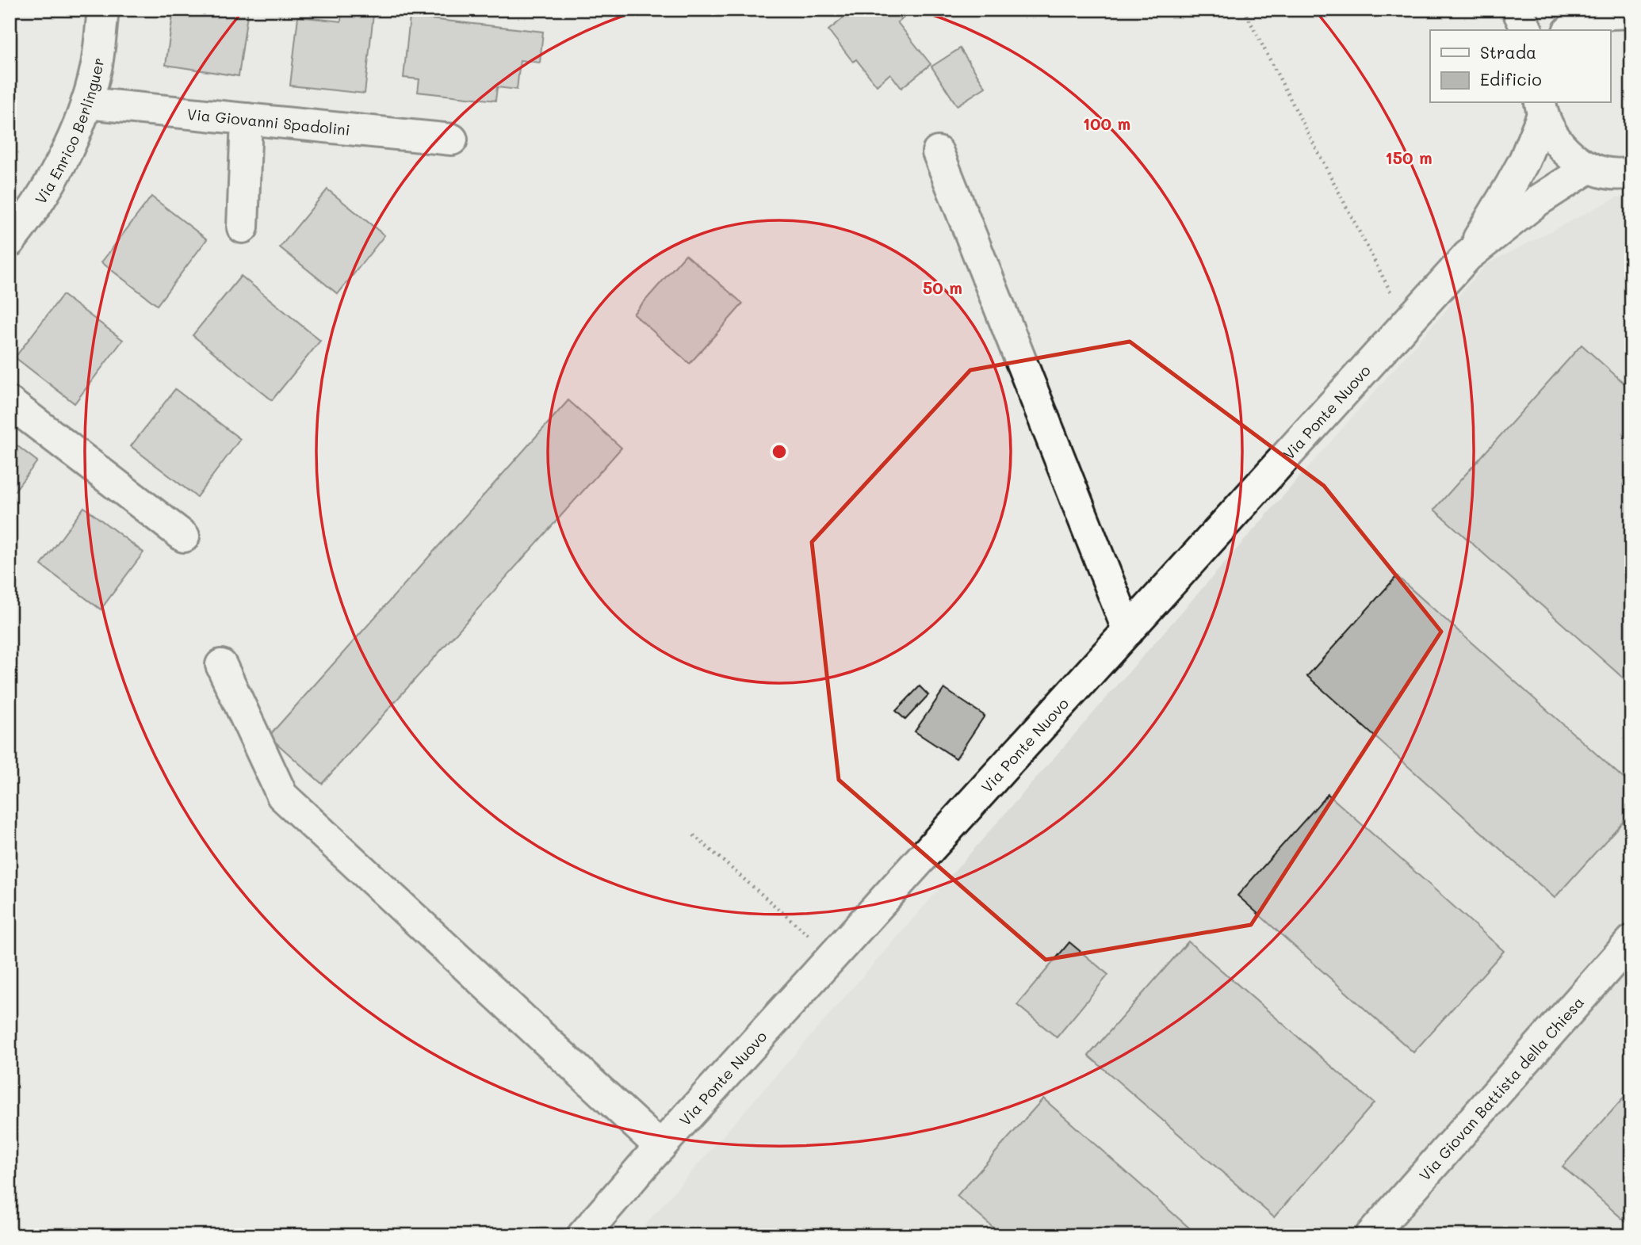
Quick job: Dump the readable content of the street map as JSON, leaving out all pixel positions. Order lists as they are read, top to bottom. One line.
{"streets":{"street":["Via Giovanni Spadolini","Via Enrico Berlinguer","Via Ponte Nuovo","Via Giovan Battista della Chiesa"]},"crossings":[["Via Giovanni Spadolini","Via Enrico Berlinguer"]],"legend":["Strada","Edificio"],"rings":["100 m","150 m","50 m"]}
